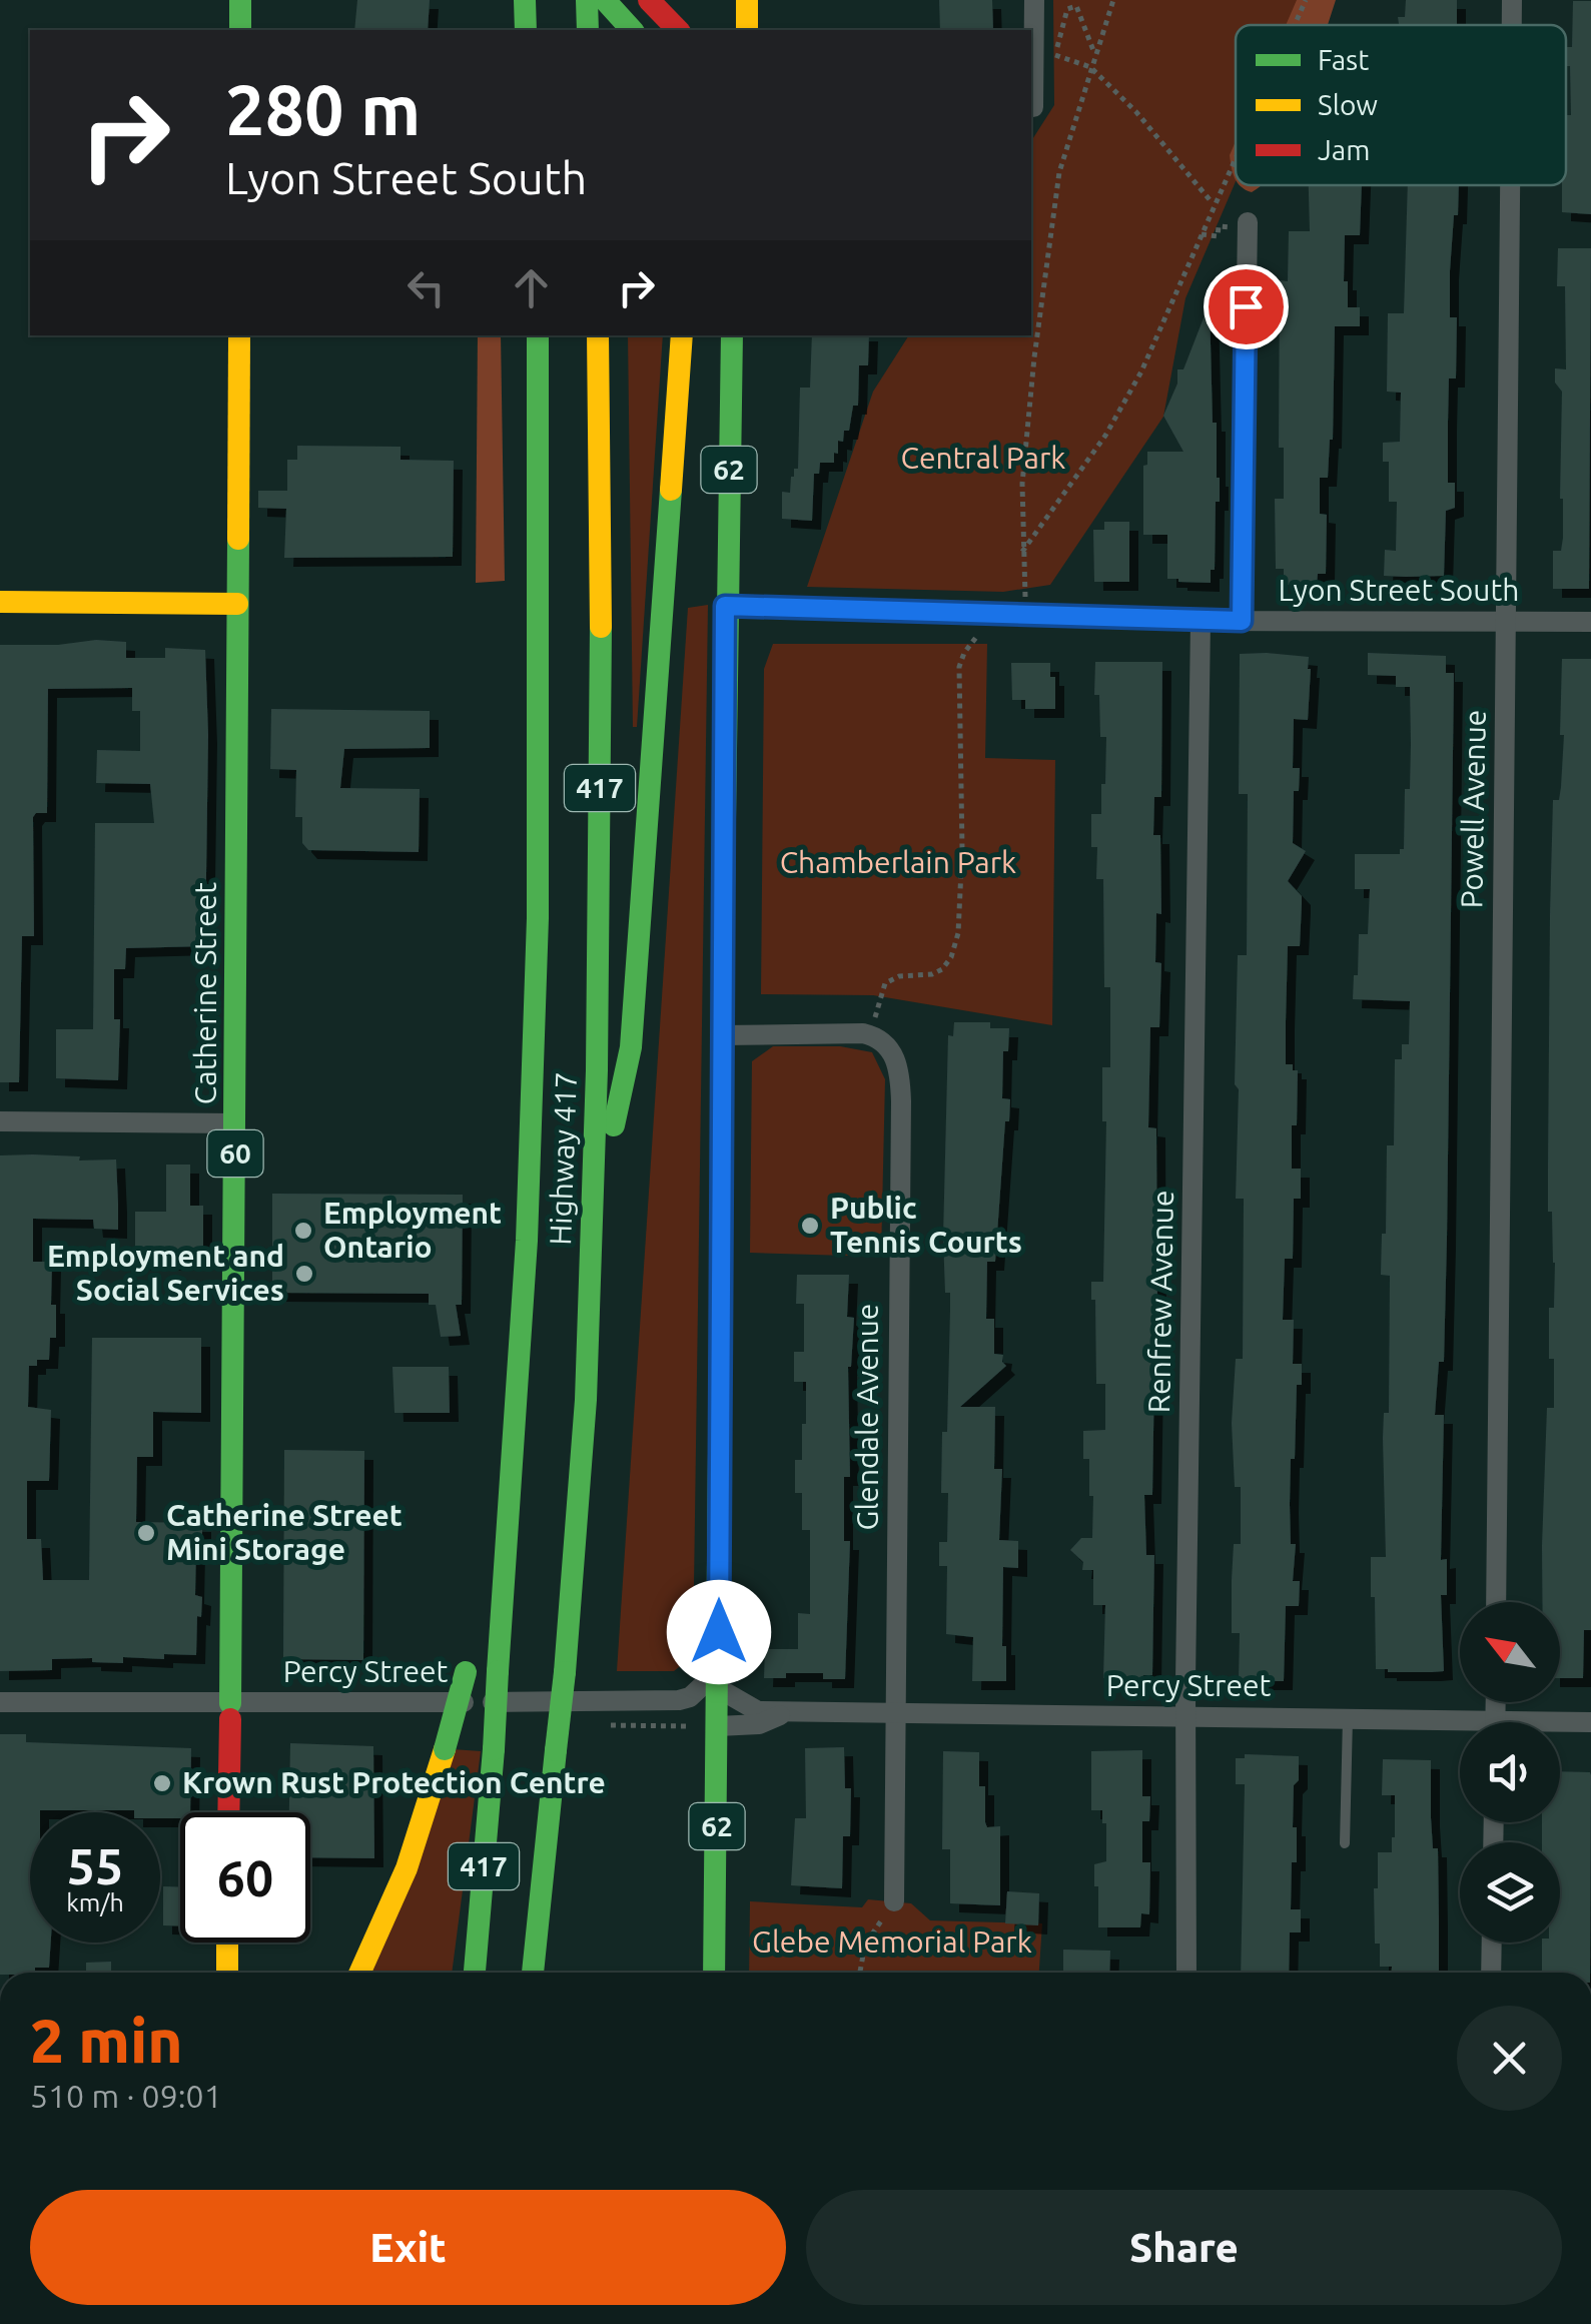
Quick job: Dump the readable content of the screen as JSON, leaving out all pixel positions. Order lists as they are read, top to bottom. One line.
{"streets":{"main road":["62","417","Catherine Street","60","Highway 417"],"street":["Lyon Street South","Powell Avenue","Renfrew Avenue","Glendale Avenue","Percy Street"]},"crossings":[["62","Lyon Street South"],["62","Percy Street"],["Lyon Street South","Powell Avenue"],["Lyon Street South","Renfrew Avenue"],["Catherine Street","Percy Street"],["Renfrew Avenue","Percy Street"],["Glendale Avenue","Percy Street"]],"parks":["Central Park","Chamberlain Park","Glebe Memorial Park"],"places":["Public Tennis Courts","Employment Ontario","Employment and Social Services","Catherine Street Mini Storage","Krown Rust Protection Centre"],"legend":["Fast","Slow","Jam"],"north":"top left","page":{"turn":["280 m","Lyon Street South"],"speed":"55 km/h","limit":"60","heading":["2 min","510 m · 09:01"],"buttons":["Exit","Share"]}}
